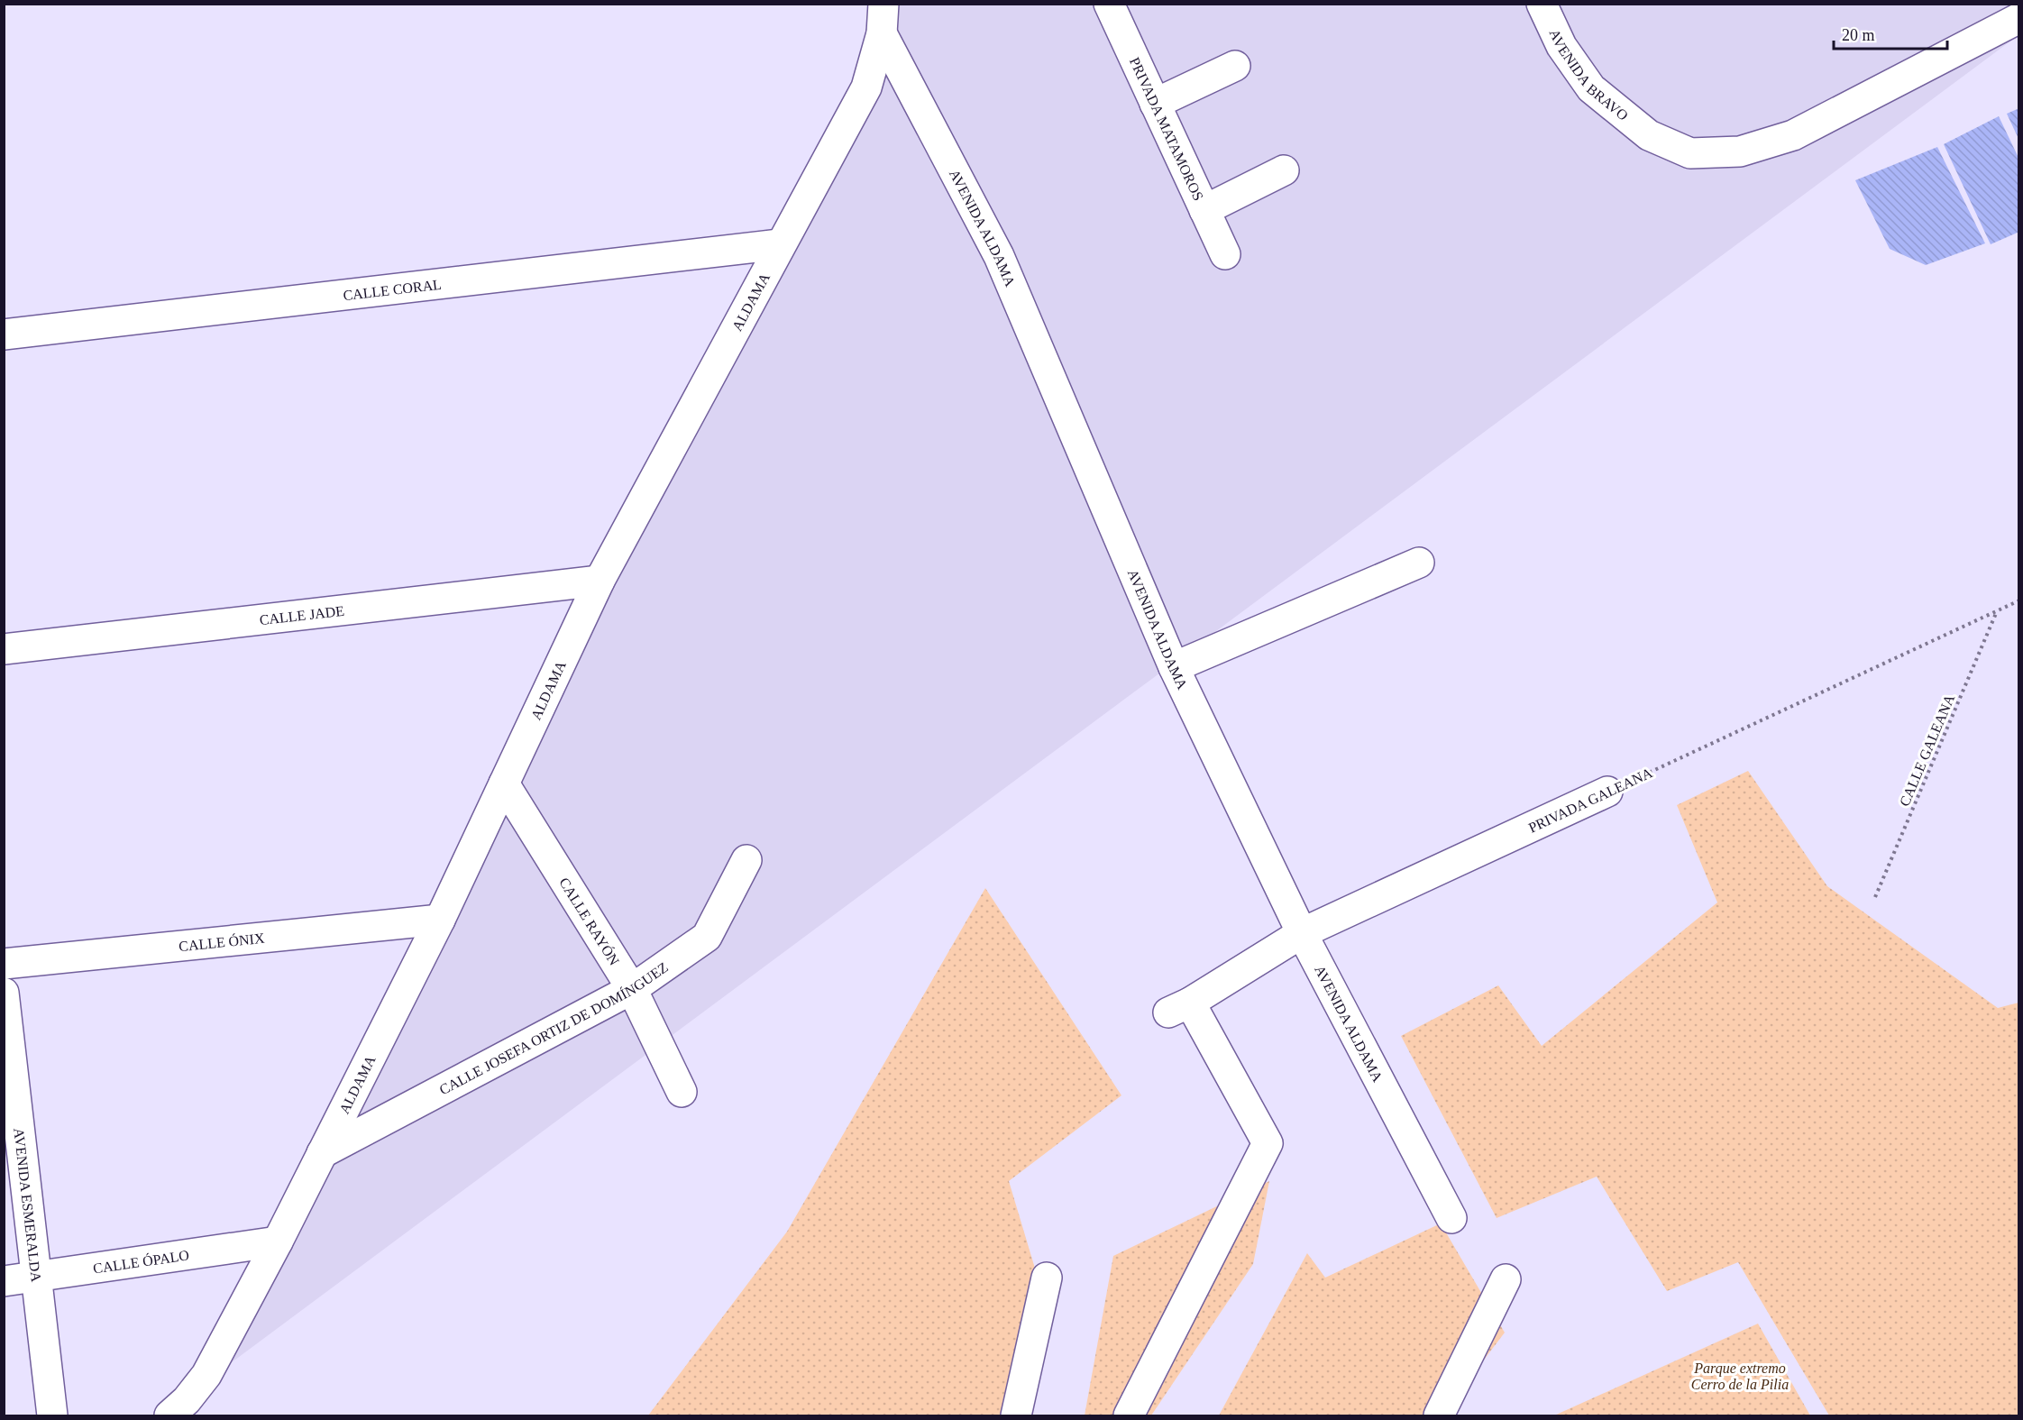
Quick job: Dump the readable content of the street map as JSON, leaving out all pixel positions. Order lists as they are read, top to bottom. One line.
{"streets":{"street":["AVENIDA BRAVO","PRIVADA MATAMOROS","AVENIDA ALDAMA","CALLE CORAL","ALDAMA","CALLE JADE","PRIVADA GALEANA","CALLE RAYÓN","CALLE ÓNIX","CALLE JOSEFA ORTIZ DE DOMÍNGUEZ","AVENIDA ESMERALDA","CALLE ÓPALO"],"path":["CALLE GALEANA"]},"crossings":[["AVENIDA ALDAMA","ALDAMA"],["AVENIDA ALDAMA","PRIVADA GALEANA"],["CALLE CORAL","ALDAMA"],["ALDAMA","CALLE JADE"],["ALDAMA","CALLE RAYÓN"],["ALDAMA","CALLE ÓNIX"],["ALDAMA","CALLE JOSEFA ORTIZ DE DOMÍNGUEZ"],["ALDAMA","CALLE ÓPALO"],["CALLE GALEANA","PRIVADA GALEANA"],["CALLE RAYÓN","CALLE JOSEFA ORTIZ DE DOMÍNGUEZ"],["AVENIDA ESMERALDA","CALLE ÓPALO"]],"parks":["Parque extremo Cerro de la Pilia"],"scale_bar":"20 m"}
